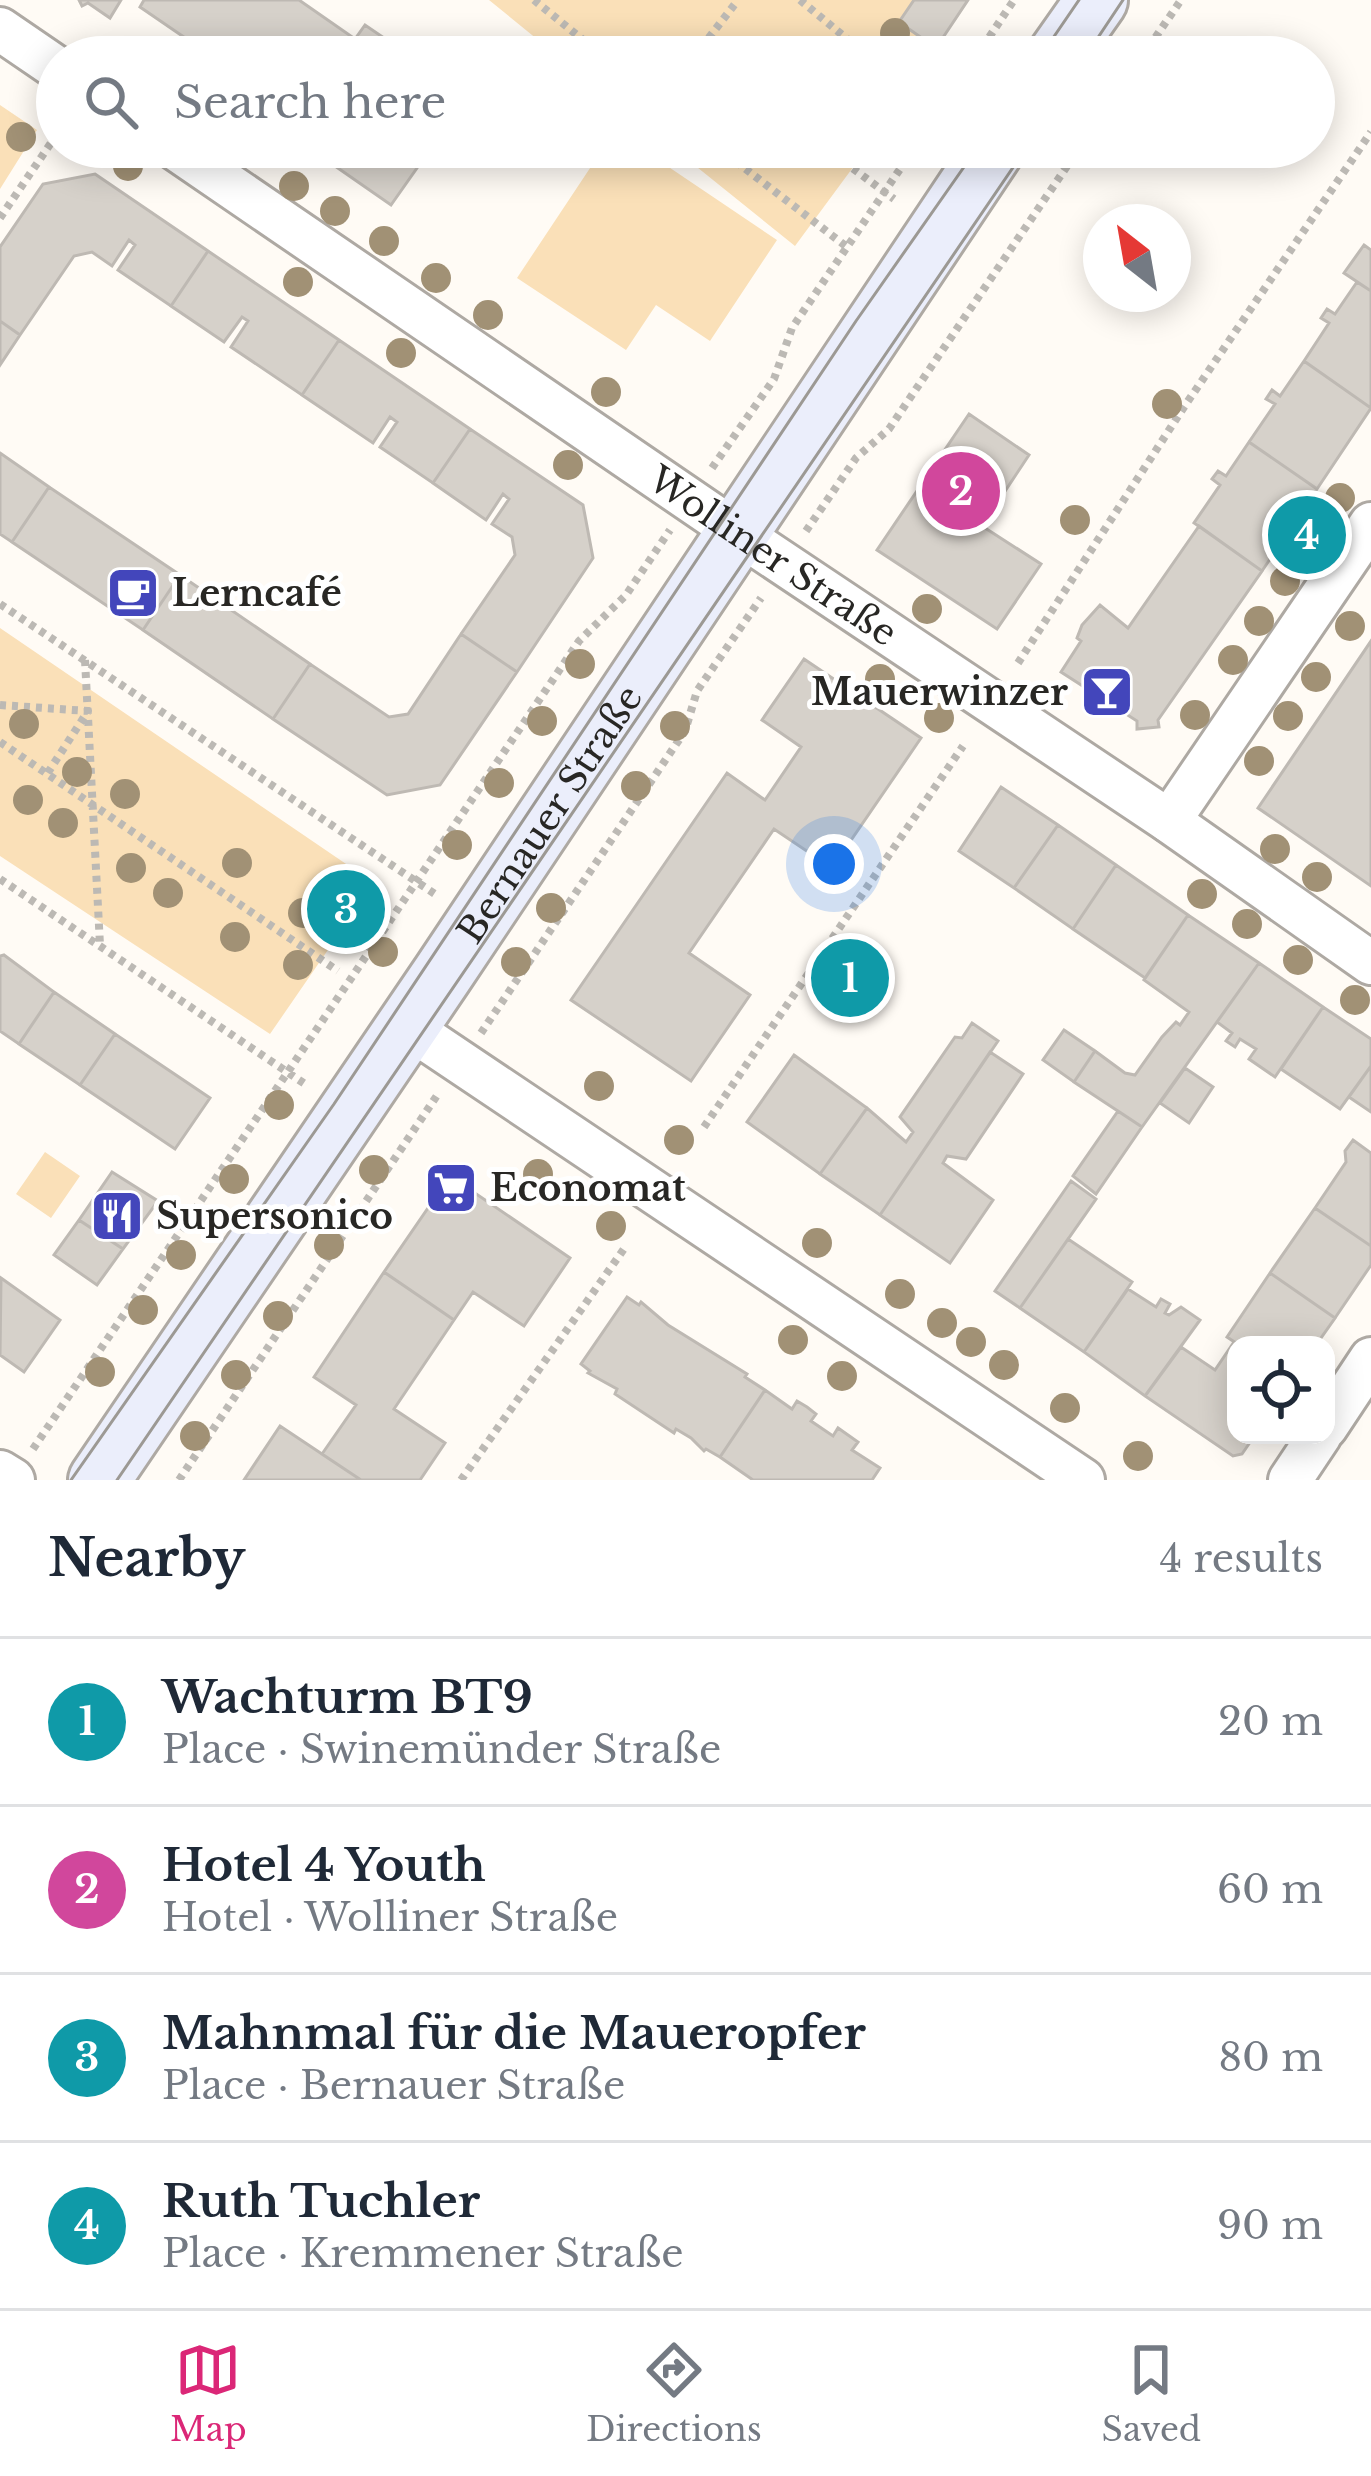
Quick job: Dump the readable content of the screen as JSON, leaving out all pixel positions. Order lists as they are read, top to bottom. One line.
{"streets":{"main road":["Bernauer Straße"],"street":["Wolliner Straße"]},"crossings":[["Wolliner Straße","Bernauer Straße"]],"places":{"cafe":["Lerncafé"],"bar":["Mauerwinzer"],"supermarket":["Economat"],"restaurant":["Supersonico"]},"north":"top left","page":{"search":"Search here","pins":["2","4","3","1"],"heading":["Nearby","4 results"],"list":[{"mark":"1","name":"Wachturm BT9","note":"Place · Swinemünder Straße","value":"20 m"},{"mark":"2","name":"Hotel 4 Youth","note":"Hotel · Wolliner Straße","value":"60 m"},{"mark":"3","name":"Mahnmal für die Maueropfer","note":"Place · Bernauer Straße","value":"80 m"},{"mark":"4","name":"Ruth Tuchler","note":"Place · Kremmener Straße","value":"90 m"}],"nav":["Map","Directions","Saved"]}}
